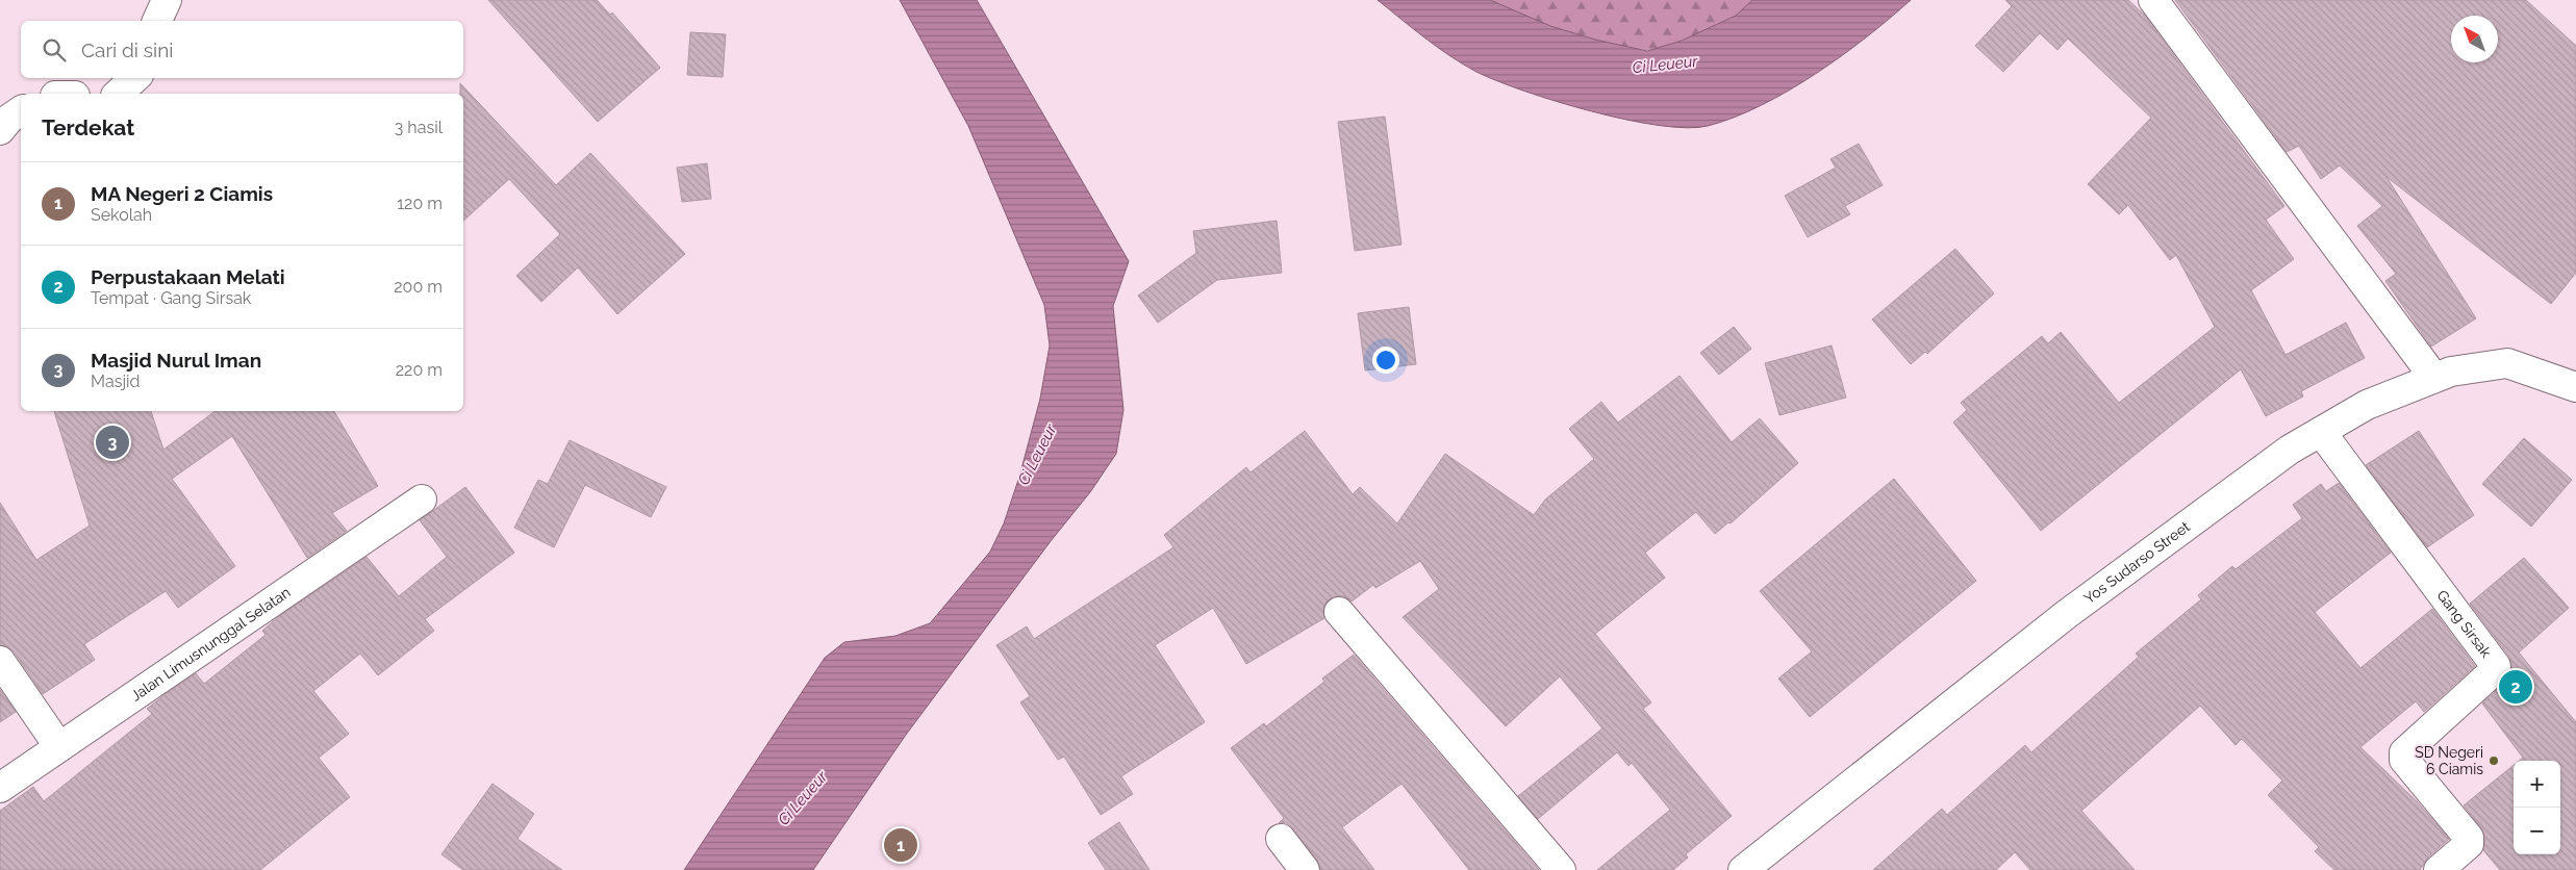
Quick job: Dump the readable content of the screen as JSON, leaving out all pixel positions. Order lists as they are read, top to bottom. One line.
{"streets":{"street":["Yos Sudarso Street","Gang Sirsak","Jalan Limusnunggal Selatan"]},"crossings":[["Yos Sudarso Street","Gang Sirsak"]],"water":["Ci Leueur"],"places":["SD Negeri 6 Ciamis"],"north":"top left","page":{"search":"Cari di sini","heading":["Terdekat","3 hasil"],"list":[{"mark":"1","name":"MA Negeri 2 Ciamis","note":"Sekolah","value":"120 m"},{"mark":"2","name":"Perpustakaan Melati","note":"Tempat · Gang Sirsak","value":"200 m"},{"mark":"3","name":"Masjid Nurul Iman","note":"Masjid","value":"220 m"}],"pins":["3","2","1"],"map_buttons":["+","−"]}}
